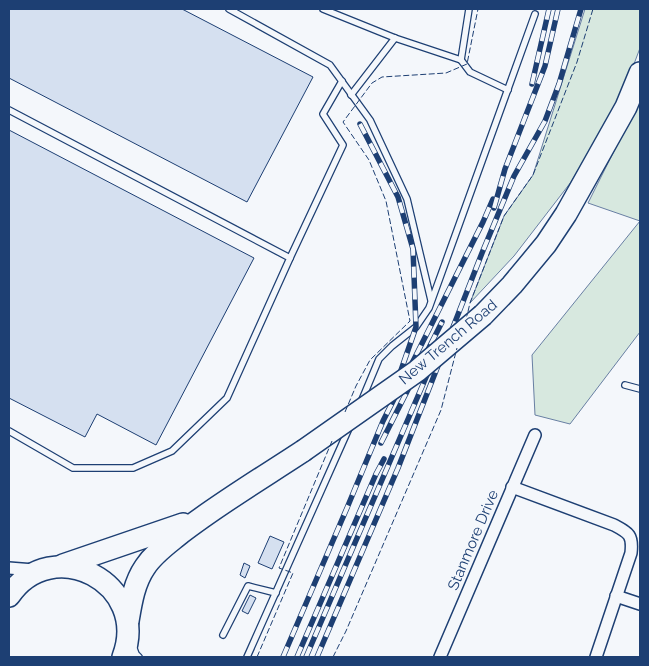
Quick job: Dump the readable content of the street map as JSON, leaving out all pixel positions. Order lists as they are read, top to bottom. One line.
{"streets":{"highway":["New Trench Road"],"street":["Stanmore Drive"]}}
